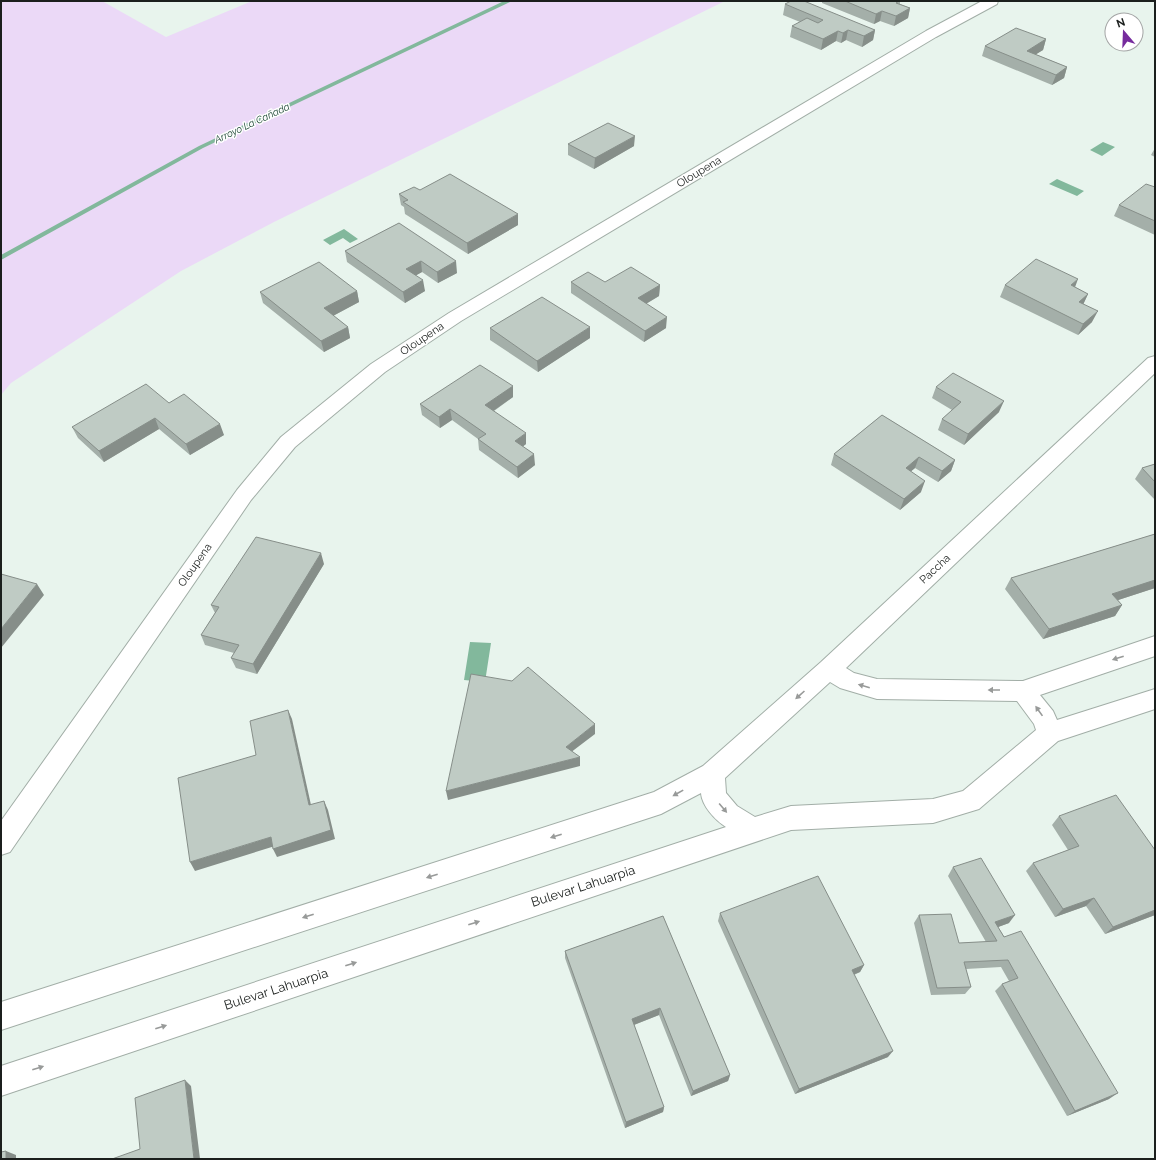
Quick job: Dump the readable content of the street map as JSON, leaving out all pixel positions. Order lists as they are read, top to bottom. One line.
{"streets":{"street":["Oloupena","Paccha","Bulevar Lahuarpia"]},"one_way":["Paccha","Bulevar Lahuarpia"],"water":["Arroyo La Cañada"],"north":"top"}
